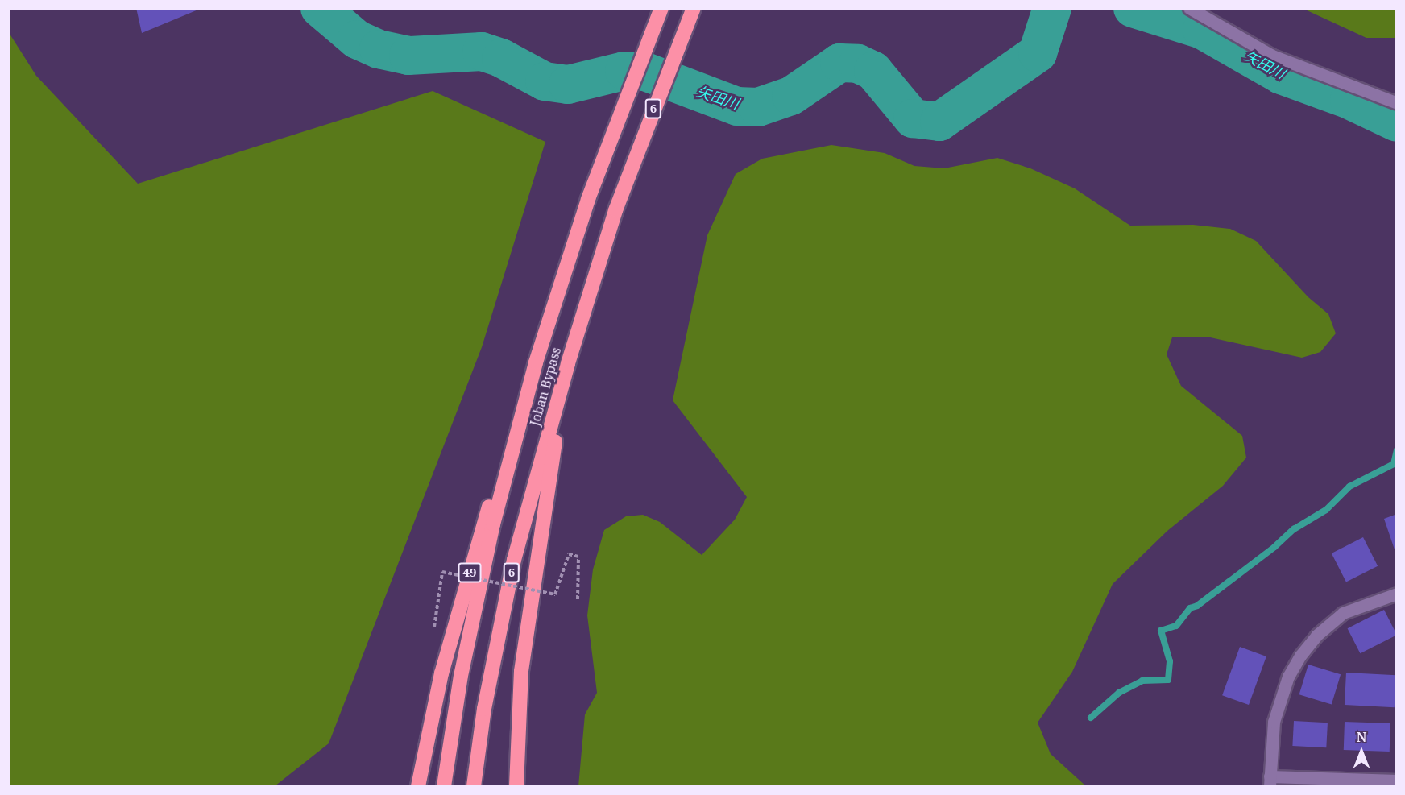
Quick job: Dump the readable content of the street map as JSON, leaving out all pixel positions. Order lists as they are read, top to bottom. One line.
{"streets":{"highway":["6","Joban Bypass","49"]},"crossings":[["Joban Bypass","49"]],"water":["矢田川"],"north":"top"}
